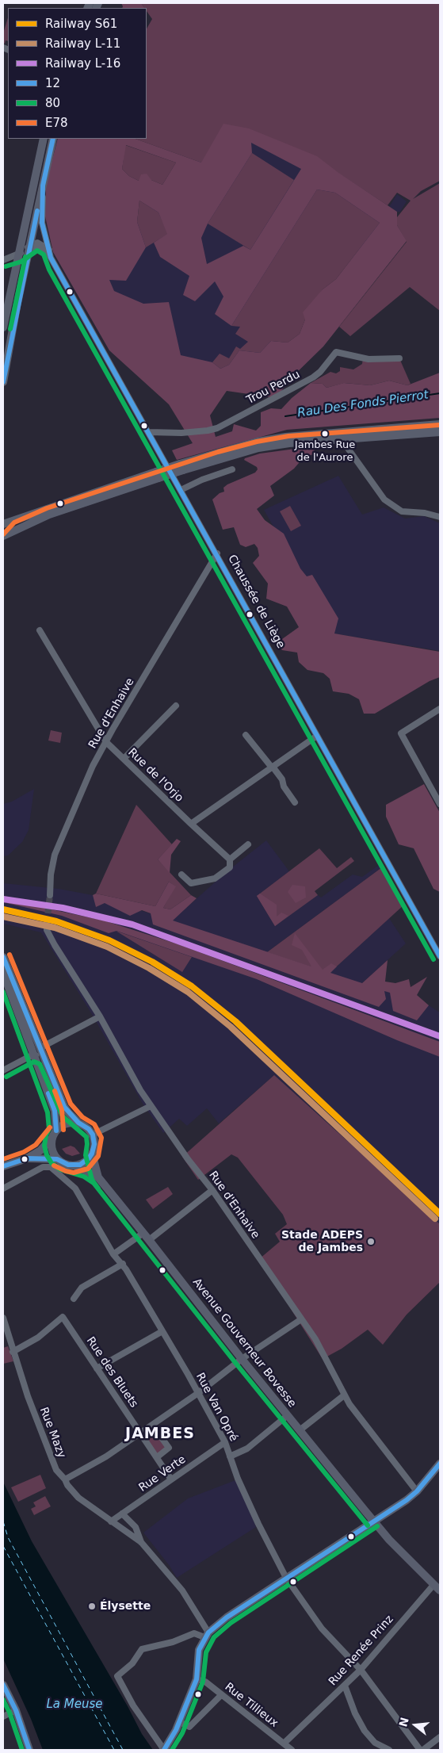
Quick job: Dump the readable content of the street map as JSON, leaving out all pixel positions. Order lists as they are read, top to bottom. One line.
{"streets":{"main road":["Chaussée de Liège","Avenue Gouverneur Bovesse"],"street":["Trou Perdu","Rue d'Enhaive","Rue de l'Orjo","Rue des Bluets","Rue Van Opré","Rue Mazy","Rue Verte","Rue Renée Prinz","Rue Tillieux"]},"crossings":[["Trou Perdu","Chaussée de Liège"],["Chaussée de Liège","Rue d'Enhaive"],["Rue d'Enhaive","Rue de l'Orjo"],["Avenue Gouverneur Bovesse","Rue Renée Prinz"],["Rue des Bluets","Rue Mazy"],["Rue des Bluets","Rue Verte"],["Rue Van Opré","Rue Verte"],["Rue Van Opré","Rue Renée Prinz"],["Rue Mazy","Rue Verte"],["Rue Renée Prinz","Rue Tillieux"]],"districts":["JAMBES"],"water":["Rau Des Fonds Pierrot","La Meuse"],"places":["Jambes Rue de l'Aurore","Stade ADEPS de Jambes","Élysette"],"lines":["transit line 12","transit line 80","transit line E78","rail line L-16","rail line S61","rail line L-11"],"legend":["Railway S61","Railway L-11","Railway L-16","12","80","E78"],"north":"left"}
